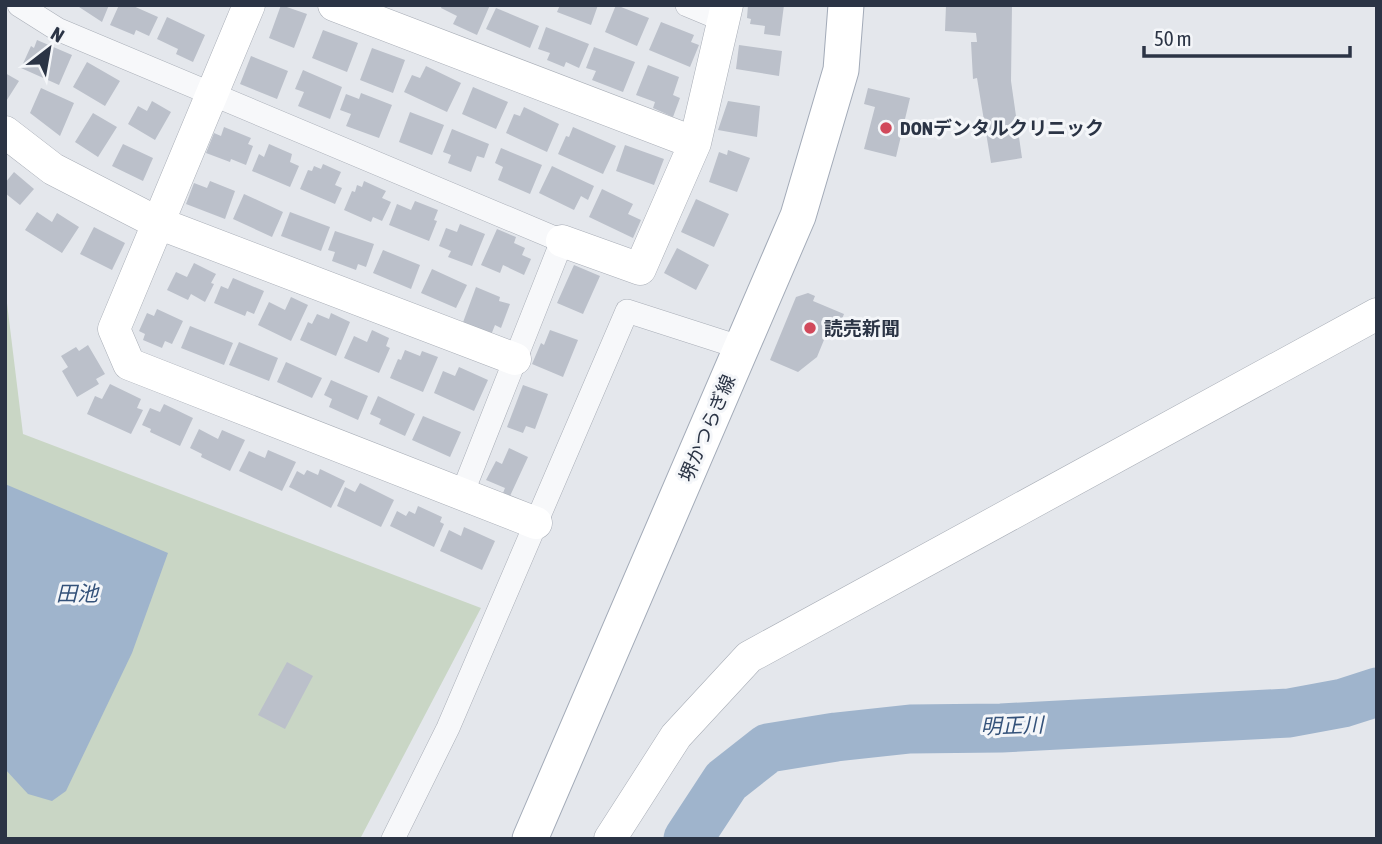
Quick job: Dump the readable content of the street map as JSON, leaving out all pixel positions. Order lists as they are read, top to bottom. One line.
{"streets":{"main road":["堺かつらぎ線"]},"water":["田池","明正川"],"places":["DONデンタルクリニック","読売新聞"],"scale_bar":"50 m","north":"top right"}
